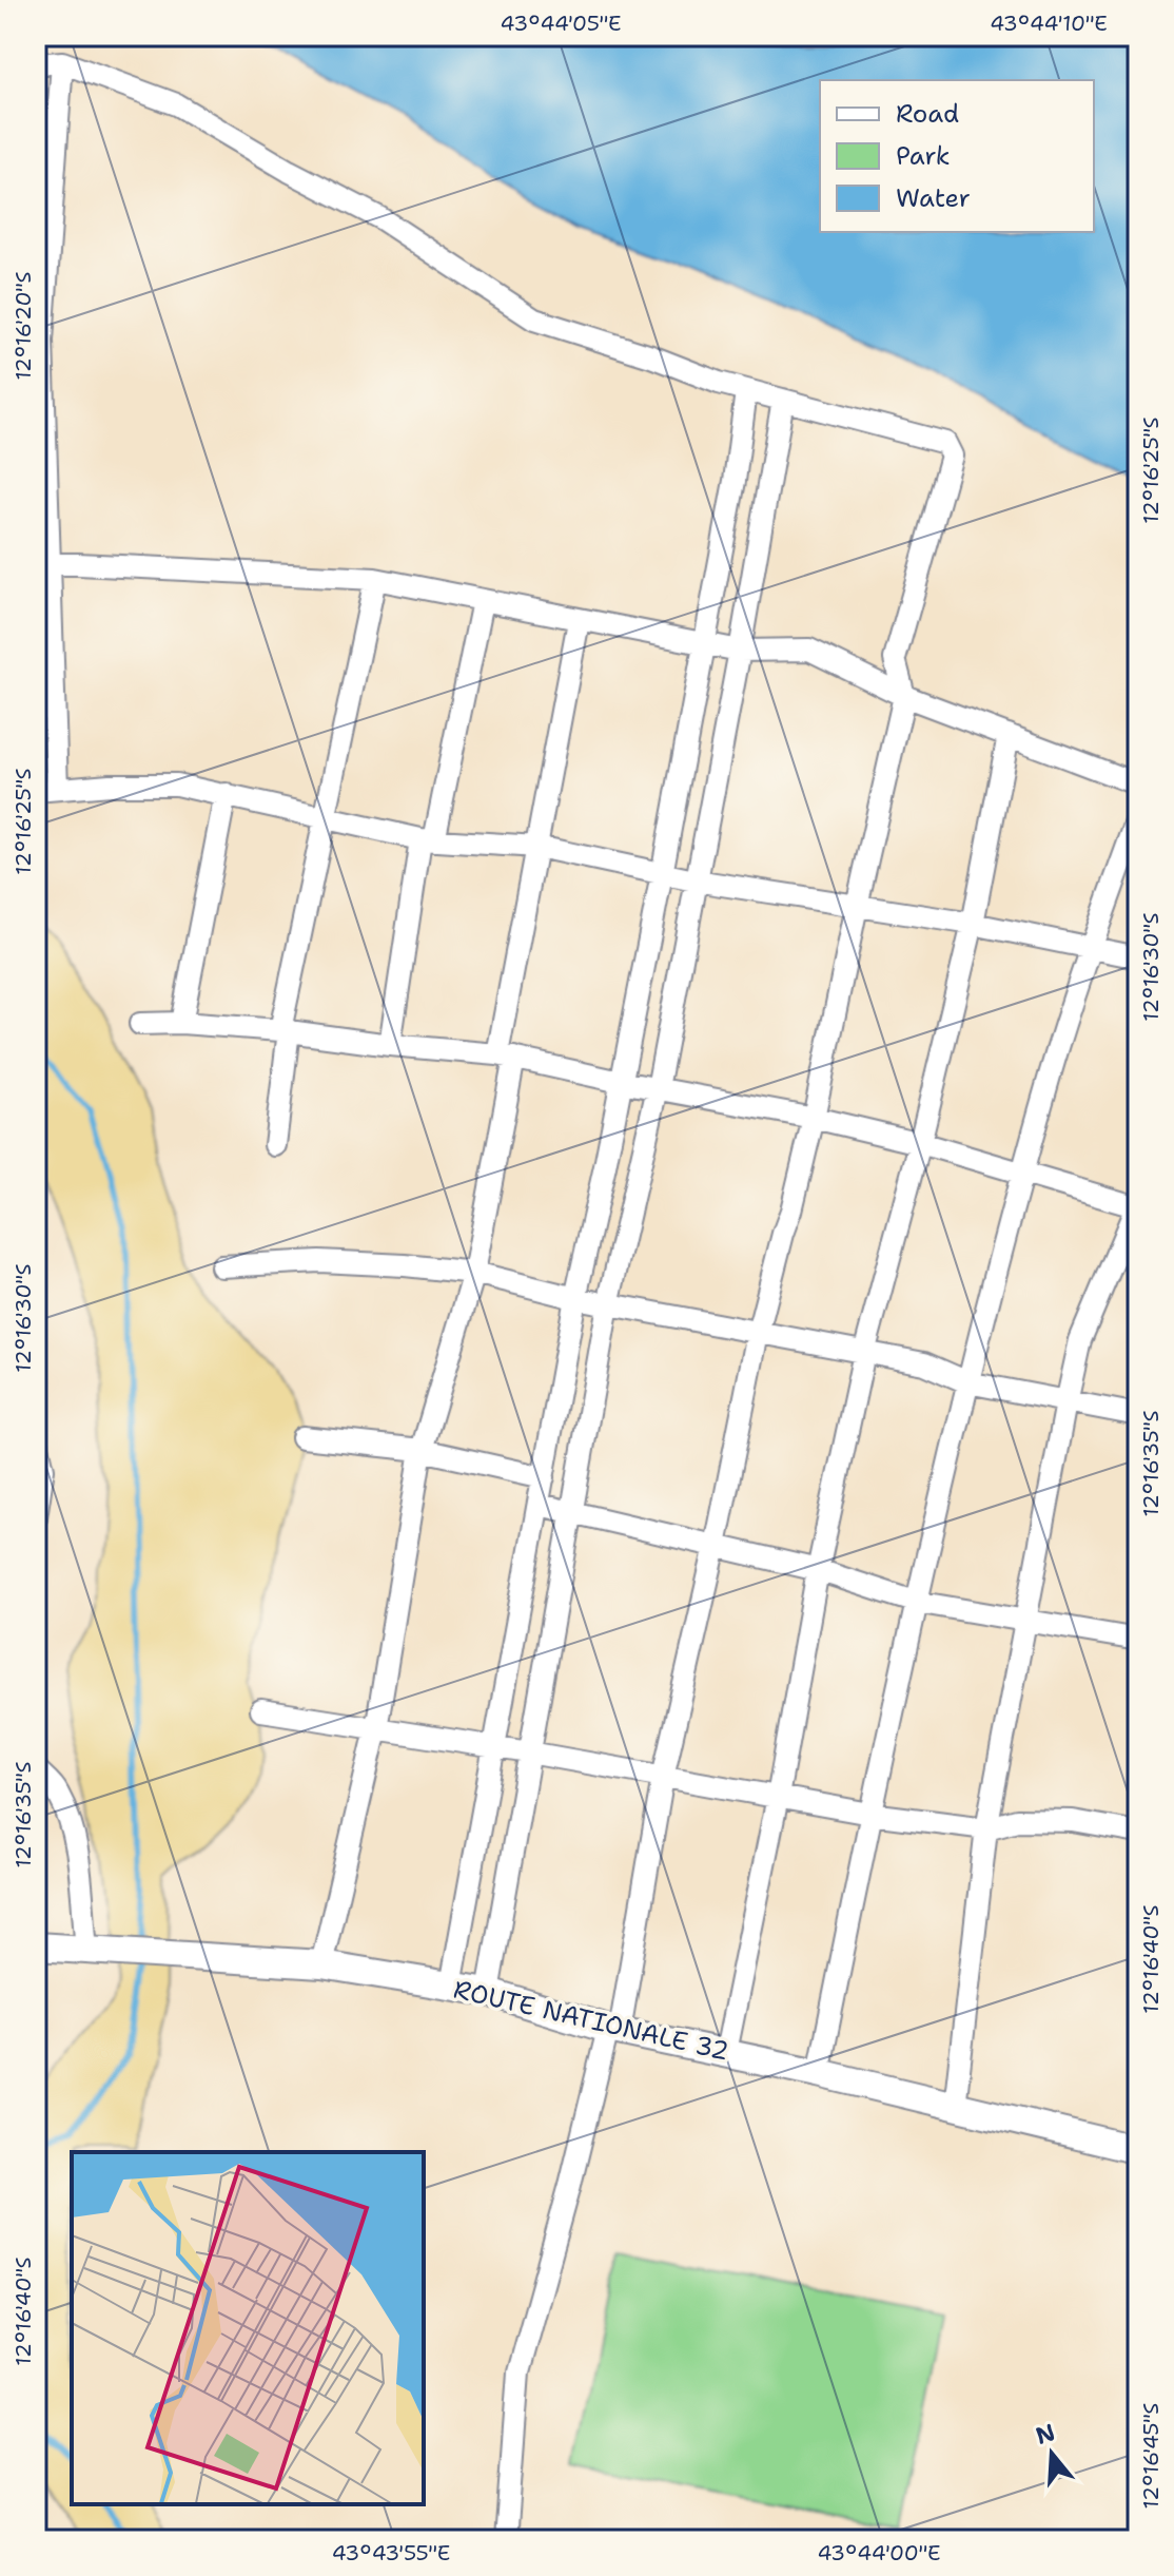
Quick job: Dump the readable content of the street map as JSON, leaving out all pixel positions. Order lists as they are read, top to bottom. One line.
{"streets":{"street":["ROUTE NATIONALE 32"]},"legend":["Road","Park","Water"],"north":"top","coordinates":["43°44'05\"E","43°44'10\"E","12°16'20\"S","12°16'25\"S","12°16'30\"S","12°16'35\"S","12°16'40\"S","12°16'45\"S","43°43'55\"E","43°44'00\"E"]}
